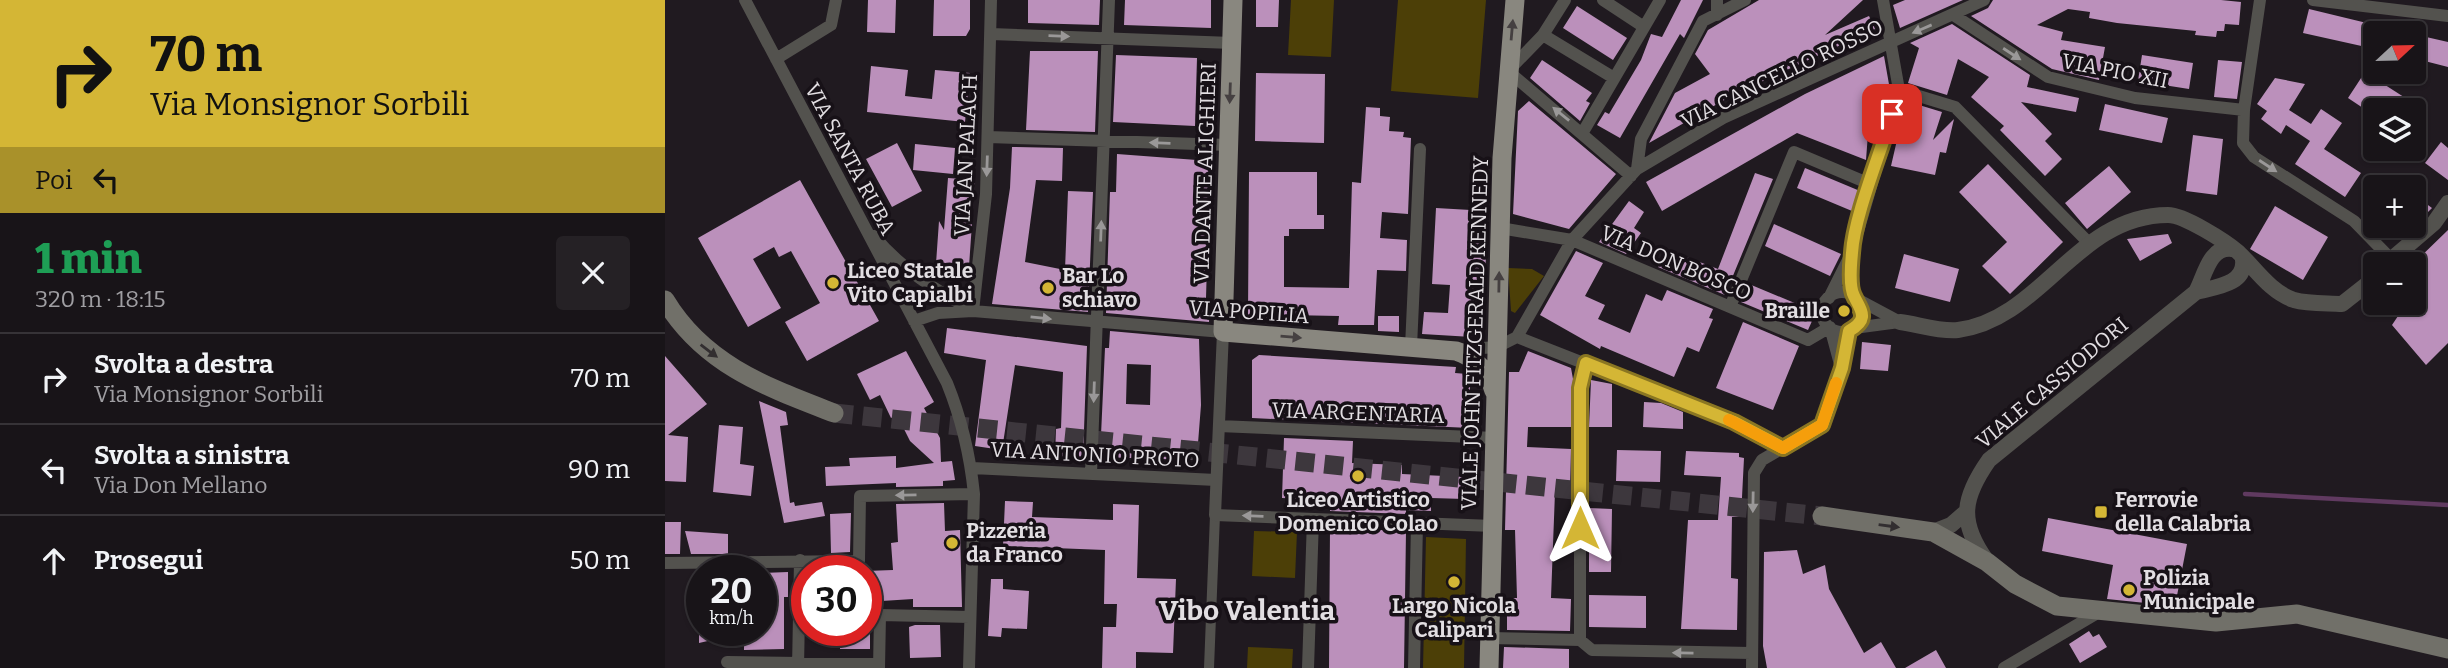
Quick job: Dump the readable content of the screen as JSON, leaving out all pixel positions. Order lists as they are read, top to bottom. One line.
{"streets":{"main road":["VIA DANTE ALIGHIERI","VIA POPILIA","VIALE JOHN FITZGERALD KENNEDY"],"street":["VIA PIO XII","VIA CANCELLO ROSSO","VIA JAN PALACH","VIA SANTA RUBA","VIA DON BOSCO","VIALE CASSIODORI","VIA ARGENTARIA","VIA ANTONIO PROTO"]},"crossings":[["VIA PIO XII","VIA CANCELLO ROSSO"],["VIA CANCELLO ROSSO","VIA DON BOSCO"],["VIA JAN PALACH","VIA POPILIA"],["VIA SANTA RUBA","VIA POPILIA"],["VIA SANTA RUBA","VIA ANTONIO PROTO"],["VIA DANTE ALIGHIERI","VIA POPILIA"],["VIA DANTE ALIGHIERI","VIA ARGENTARIA"],["VIA DANTE ALIGHIERI","VIA ANTONIO PROTO"],["VIA DON BOSCO","VIALE JOHN FITZGERALD KENNEDY"],["VIALE JOHN FITZGERALD KENNEDY","VIA ARGENTARIA"]],"one_way":["VIA JAN PALACH","VIA POPILIA"],"districts":["Vibo Valentia"],"places":{"other":["Liceo Statale Vito Capialbi","Bar Lo schiavo","Braille","Liceo Artistico Domenico Colao","Pizzeria da Franco","Largo Nicola Calipari","Polizia Municipale"],"transit":["Ferrovie della Calabria"]},"north":"right","page":{"turn":["70 m","Via Monsignor Sorbili"],"map_buttons":["+","−"],"then":"Poi","heading":["1 min","320 m · 18:15"],"list":[{"name":"Svolta a destra","note":"Via Monsignor Sorbili","value":"70 m"},{"name":"Svolta a sinistra","note":"Via Don Mellano","value":"90 m"},{"name":"Prosegui","value":"50 m"}],"speed":"20 km/h","limit":"30"}}
